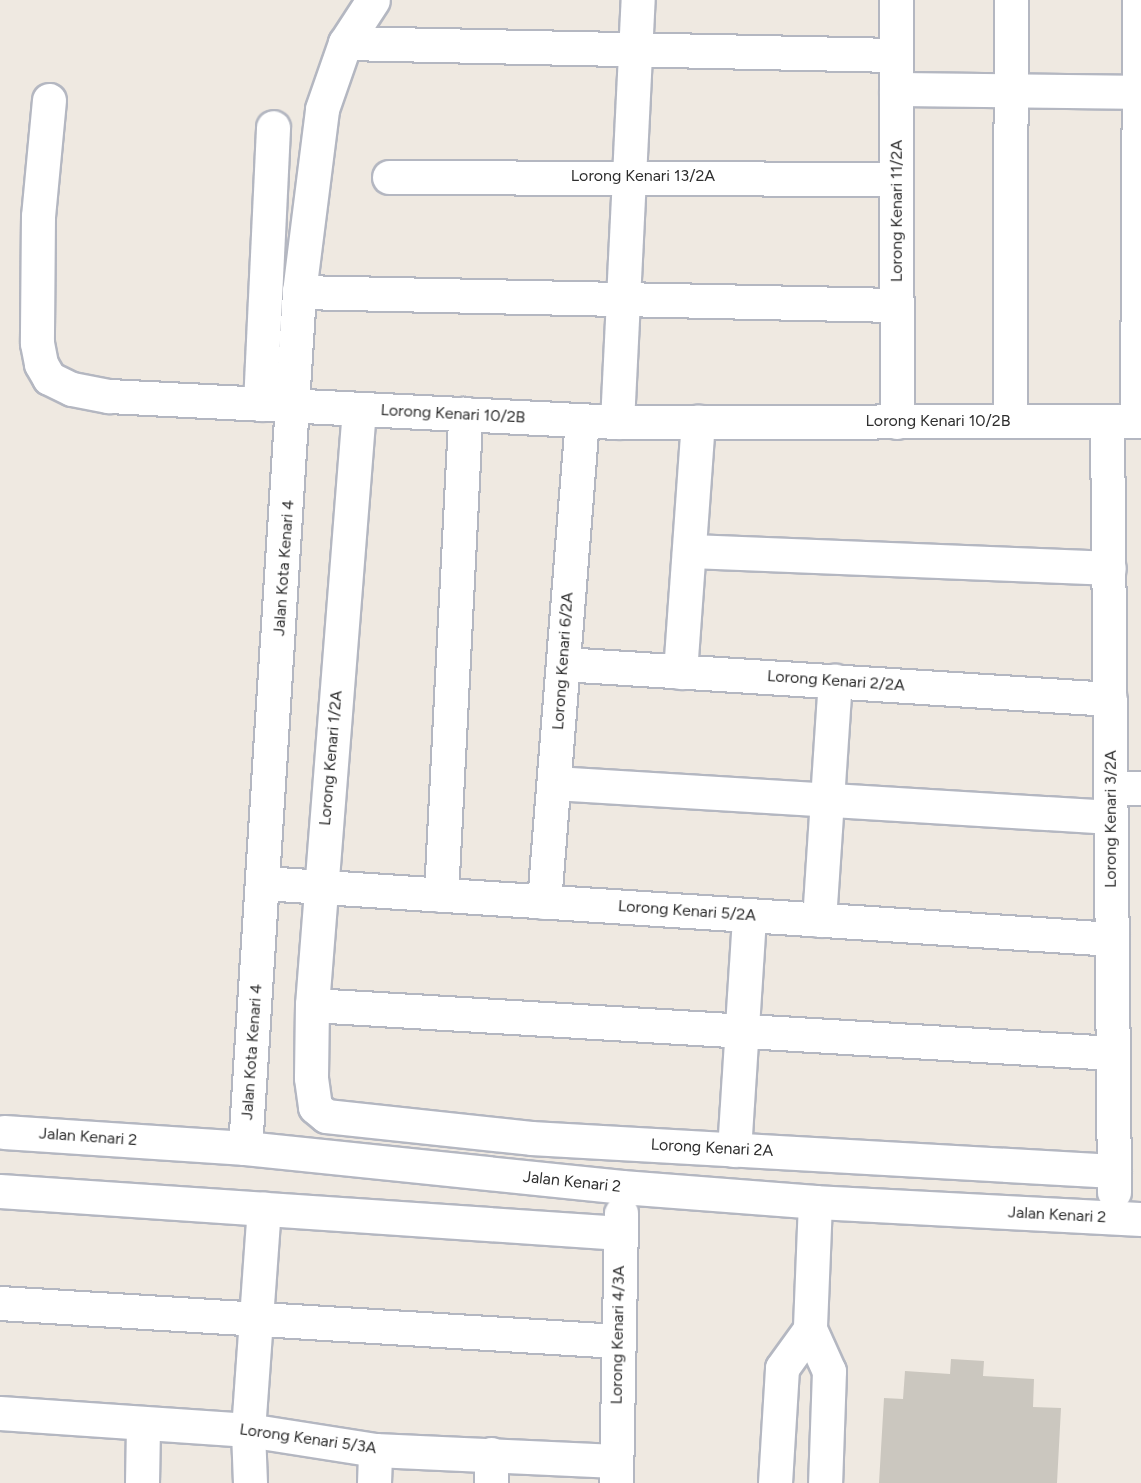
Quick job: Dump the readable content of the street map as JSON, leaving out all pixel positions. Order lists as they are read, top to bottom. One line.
{"streets":{"street":["Lorong Kenari 13/2A","Lorong Kenari 11/2A","Lorong Kenari 10/2B","Jalan Kota Kenari 4","Lorong Kenari 6/2A","Lorong Kenari 2/2A","Lorong Kenari 1/2A","Lorong Kenari 3/2A","Lorong Kenari 5/2A","Jalan Kenari 2","Lorong Kenari 2A","Lorong Kenari 4/3A","Lorong Kenari 5/3A"]},"crossings":[["Lorong Kenari 13/2A","Lorong Kenari 11/2A"],["Lorong Kenari 11/2A","Lorong Kenari 10/2B"],["Lorong Kenari 10/2B","Jalan Kota Kenari 4"],["Lorong Kenari 10/2B","Lorong Kenari 6/2A"],["Lorong Kenari 10/2B","Lorong Kenari 1/2A"],["Lorong Kenari 10/2B","Lorong Kenari 3/2A"],["Jalan Kota Kenari 4","Lorong Kenari 5/2A"],["Jalan Kota Kenari 4","Jalan Kenari 2"],["Lorong Kenari 6/2A","Lorong Kenari 2/2A"],["Lorong Kenari 6/2A","Lorong Kenari 5/2A"],["Lorong Kenari 2/2A","Lorong Kenari 3/2A"],["Lorong Kenari 1/2A","Lorong Kenari 5/2A"],["Lorong Kenari 1/2A","Lorong Kenari 2A"],["Lorong Kenari 3/2A","Lorong Kenari 5/2A"],["Lorong Kenari 3/2A","Jalan Kenari 2"],["Lorong Kenari 3/2A","Lorong Kenari 2A"],["Jalan Kenari 2","Lorong Kenari 4/3A"],["Lorong Kenari 4/3A","Lorong Kenari 5/3A"]]}
